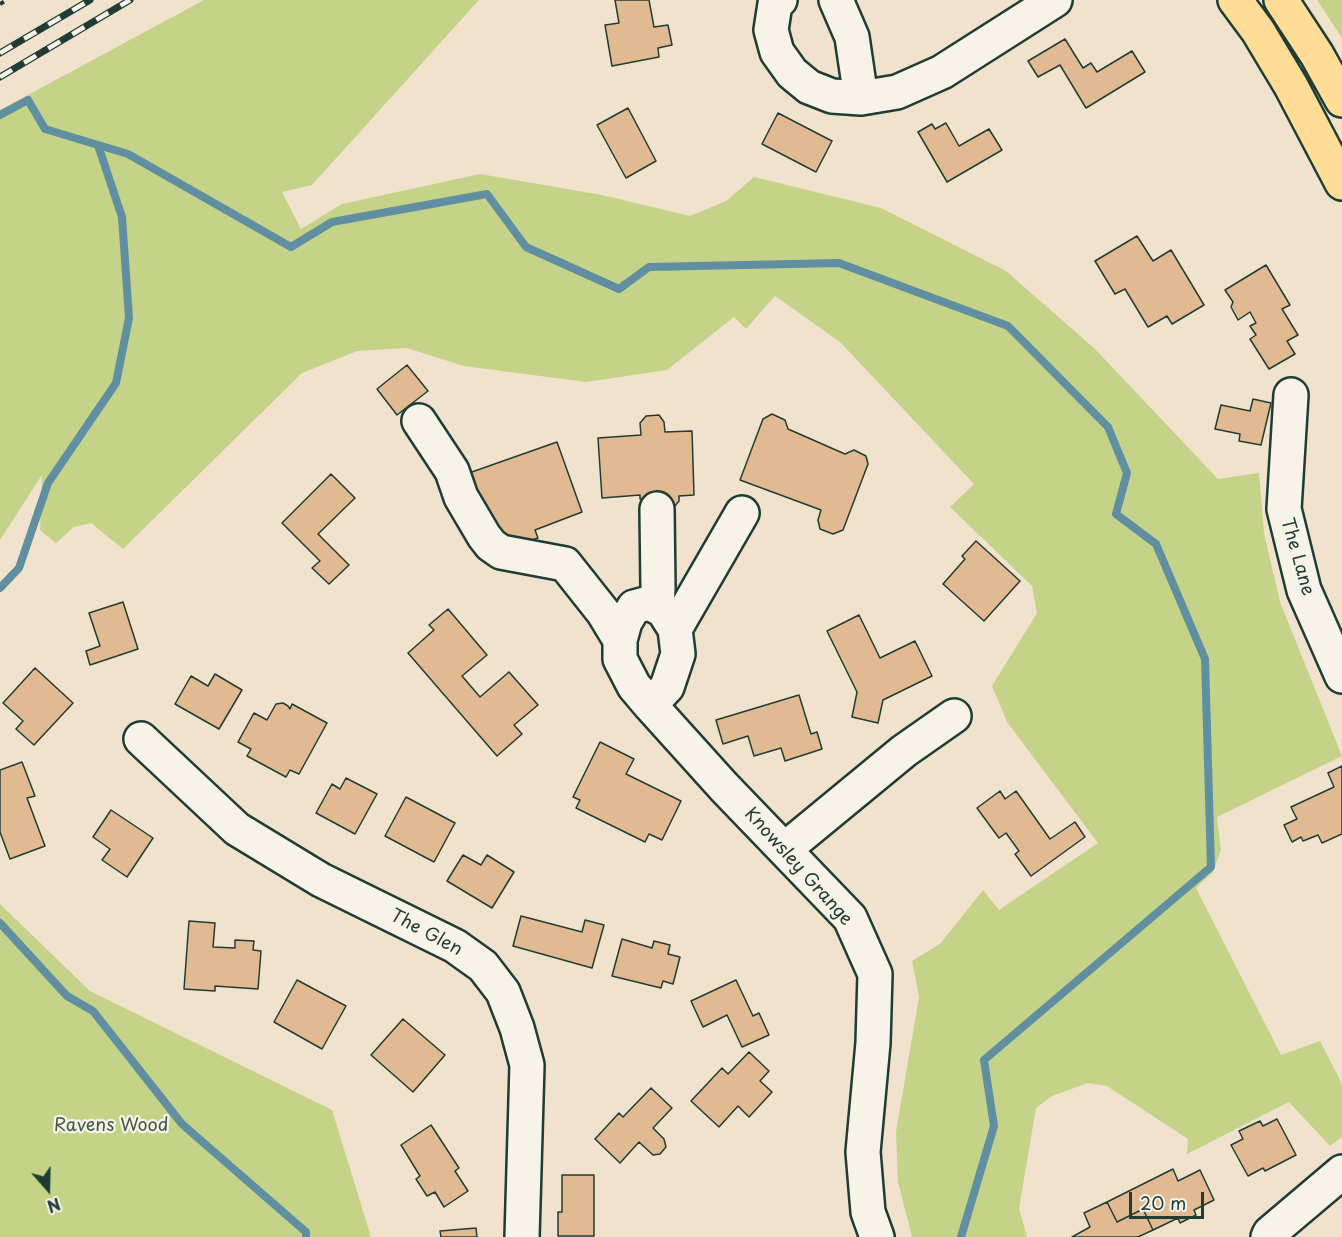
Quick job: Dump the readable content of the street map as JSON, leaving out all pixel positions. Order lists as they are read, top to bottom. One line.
{"streets":{"street":["The Lane","Knowsley Grange","The Glen"]},"parks":["Ravens Wood"],"scale_bar":"20 m","north":"bottom"}
